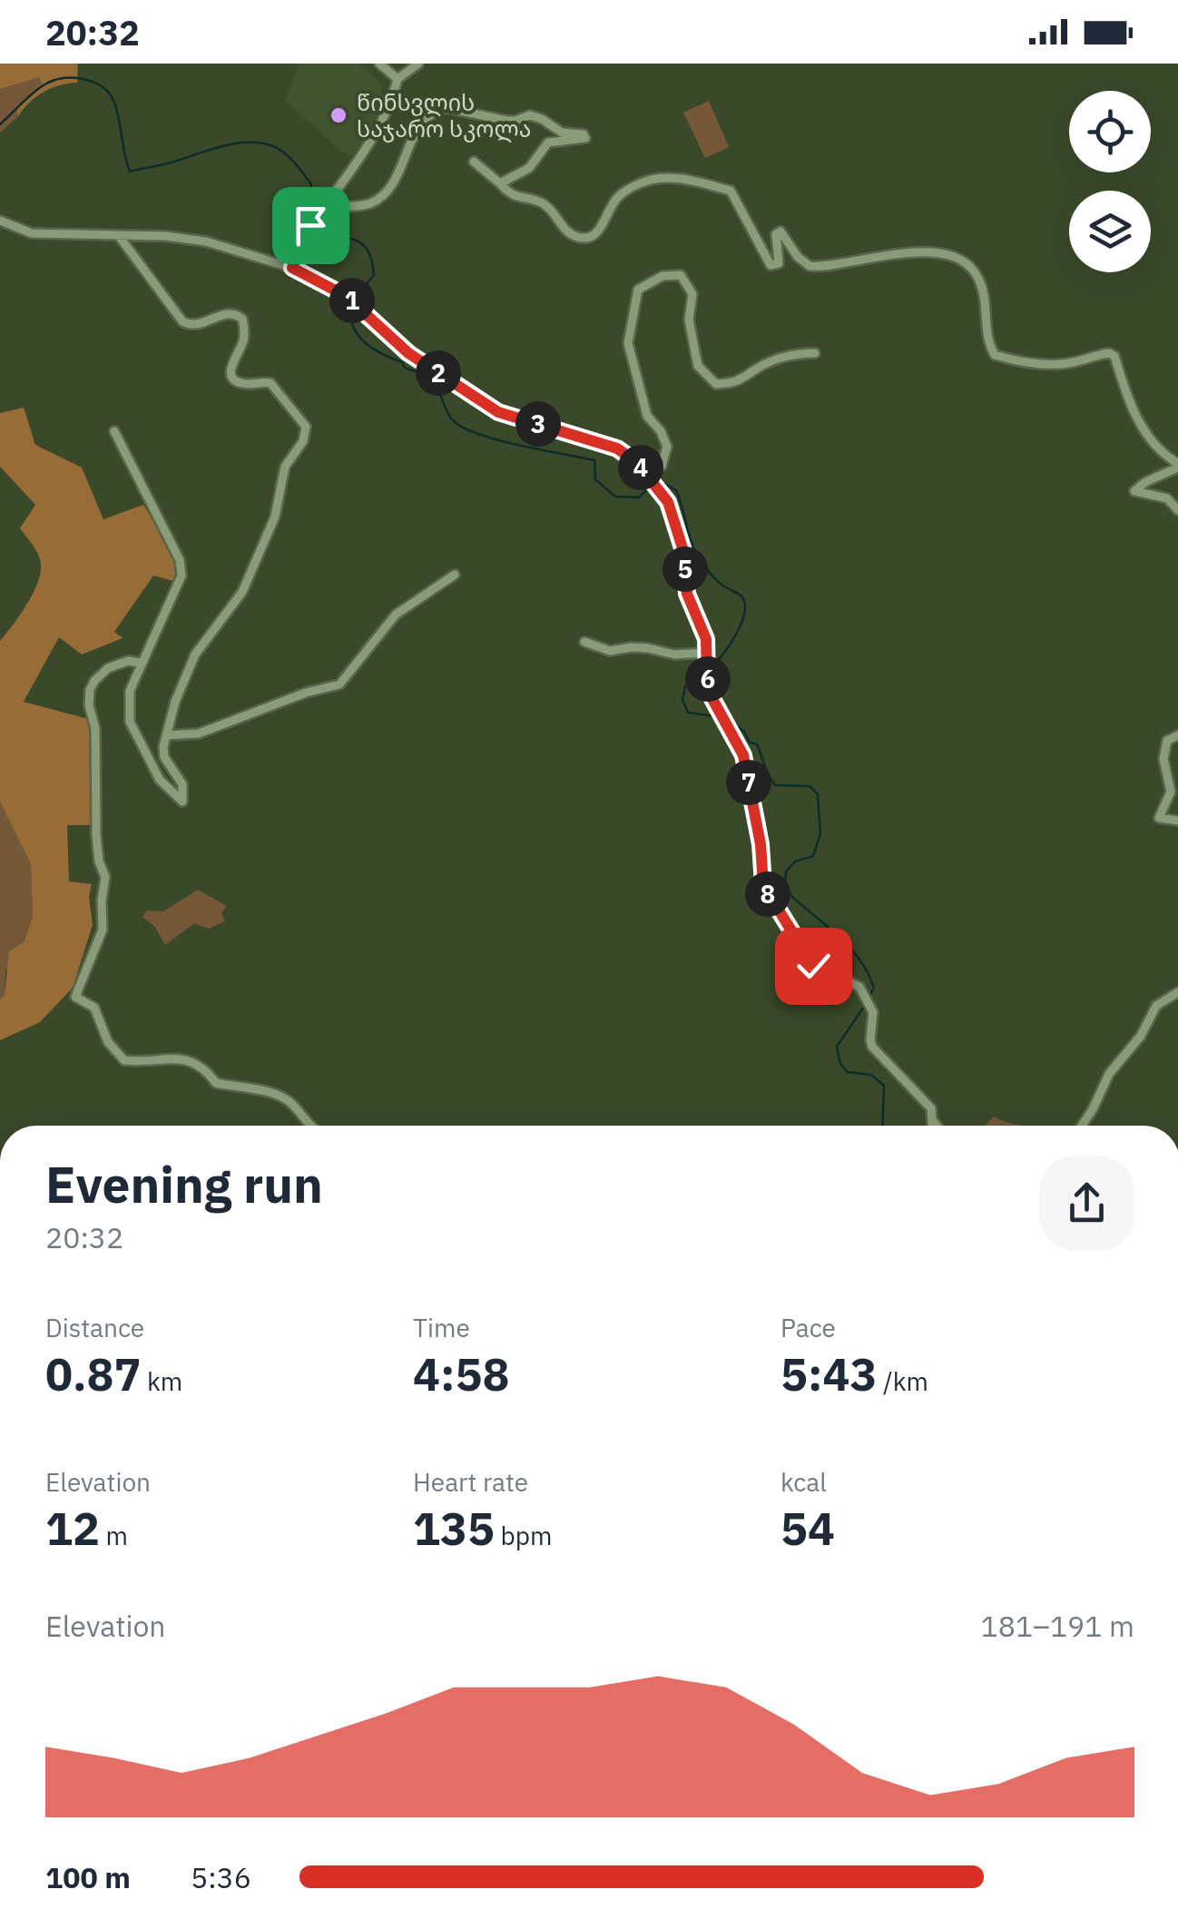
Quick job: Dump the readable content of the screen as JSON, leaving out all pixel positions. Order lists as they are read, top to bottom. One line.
{"places":["წინსვლის საჯარო სკოლა"],"page":{"status":"20:32","pins":["1","2","3","4","5","6","7","8"],"heading":["Evening run","20:32"],"stats":[["Distance","0.87 km"],["Time","4:58"],["Pace","5:43 /km"],["Elevation","12 m"],["Heart rate","135 bpm"],["kcal","54"]],"chart":["Elevation","181–191 m"],"list":[{"name":"100 m","note":"5:36"}]}}
